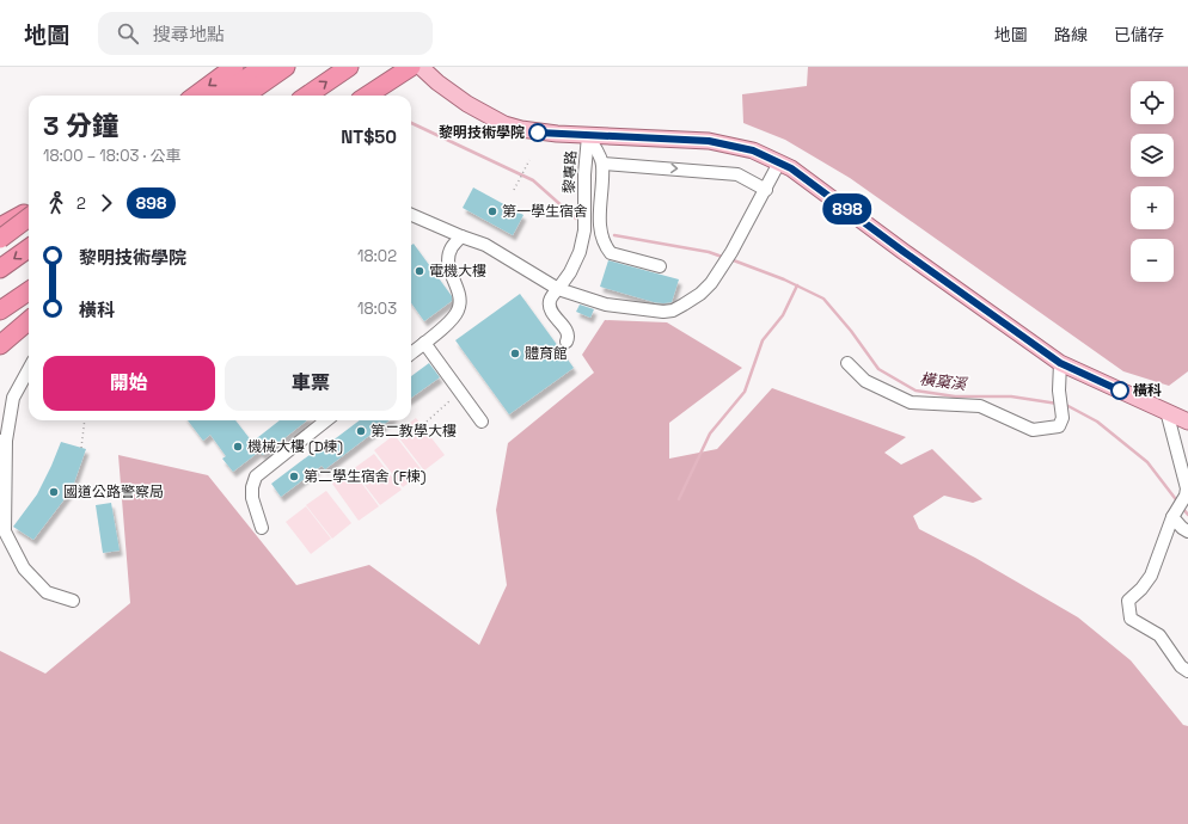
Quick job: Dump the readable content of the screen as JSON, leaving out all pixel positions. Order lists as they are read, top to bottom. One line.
{"streets":{"lane":["黎專路"]},"water":["橫窠溪"],"places":["黎明技術學院","第一學生宿舍","電機大樓","體育館","橫科","第二教學大樓","機械大樓 (D棟)","第二學生宿舍 (F棟)","國道公路警察局"],"lines":["bus line 898"],"page":{"header":"地圖","search":"搜尋地點","nav":["地圖","路線","已儲存"],"on_map":"898","map_buttons":["+","−"],"heading":["3 分鐘","18:00 – 18:03 · 公車","NT$50"],"legs":["2","898"],"list":[{"name":"黎明技術學院","value":"18:02"},{"name":"橫科","value":"18:03"}],"buttons":["開始","車票"]}}
